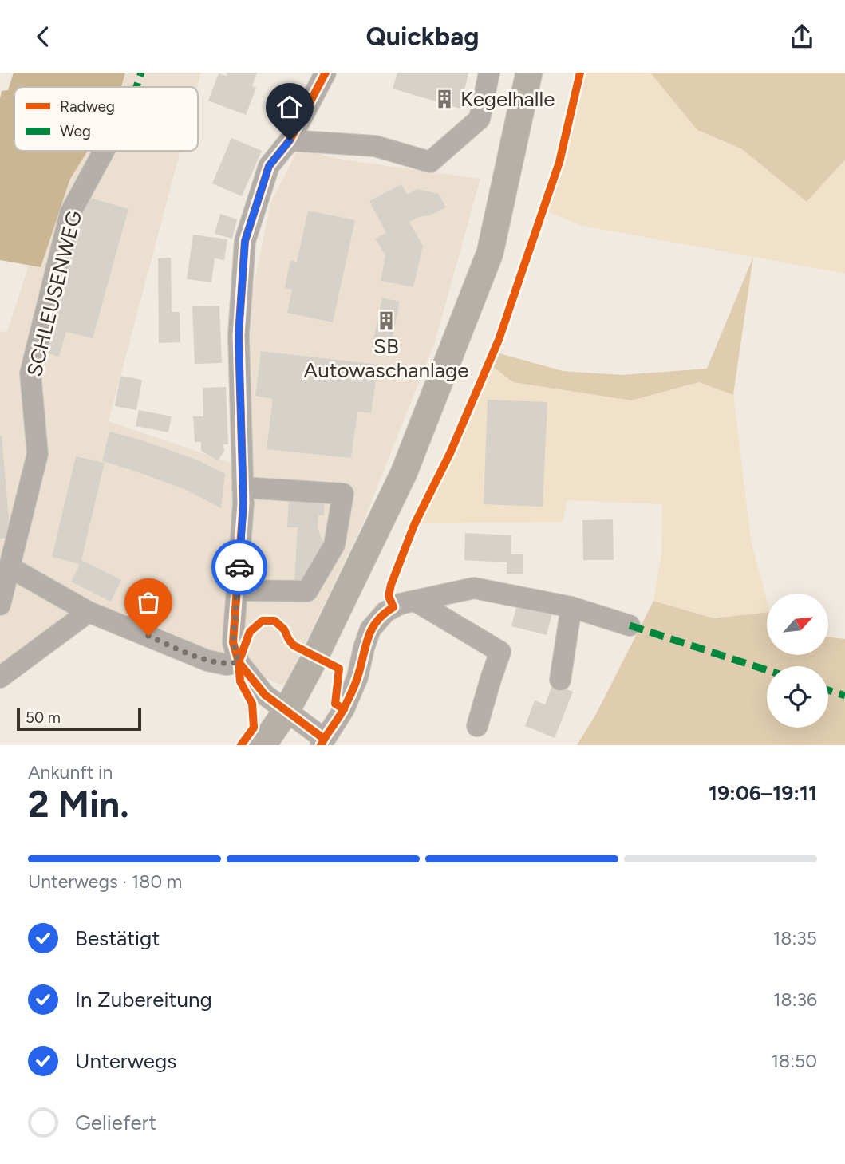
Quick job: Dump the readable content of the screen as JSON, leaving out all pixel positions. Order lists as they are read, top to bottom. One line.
{"streets":{"street":["SCHLEUSENWEG"]},"places":{"building":["Kegelhalle","SB Autowaschanlage"]},"legend":["Radweg","Weg"],"scale_bar":"50 m","north":"top right","page":{"header":"Quickbag","scale":"50 m","heading":["2 Min.","Ankunft in","19:06–19:11"],"bar":"Unterwegs · 180 m","list":[["Bestätigt","18:35"],["In Zubereitung","18:36"],["Unterwegs","18:50"],"Geliefert"]}}
